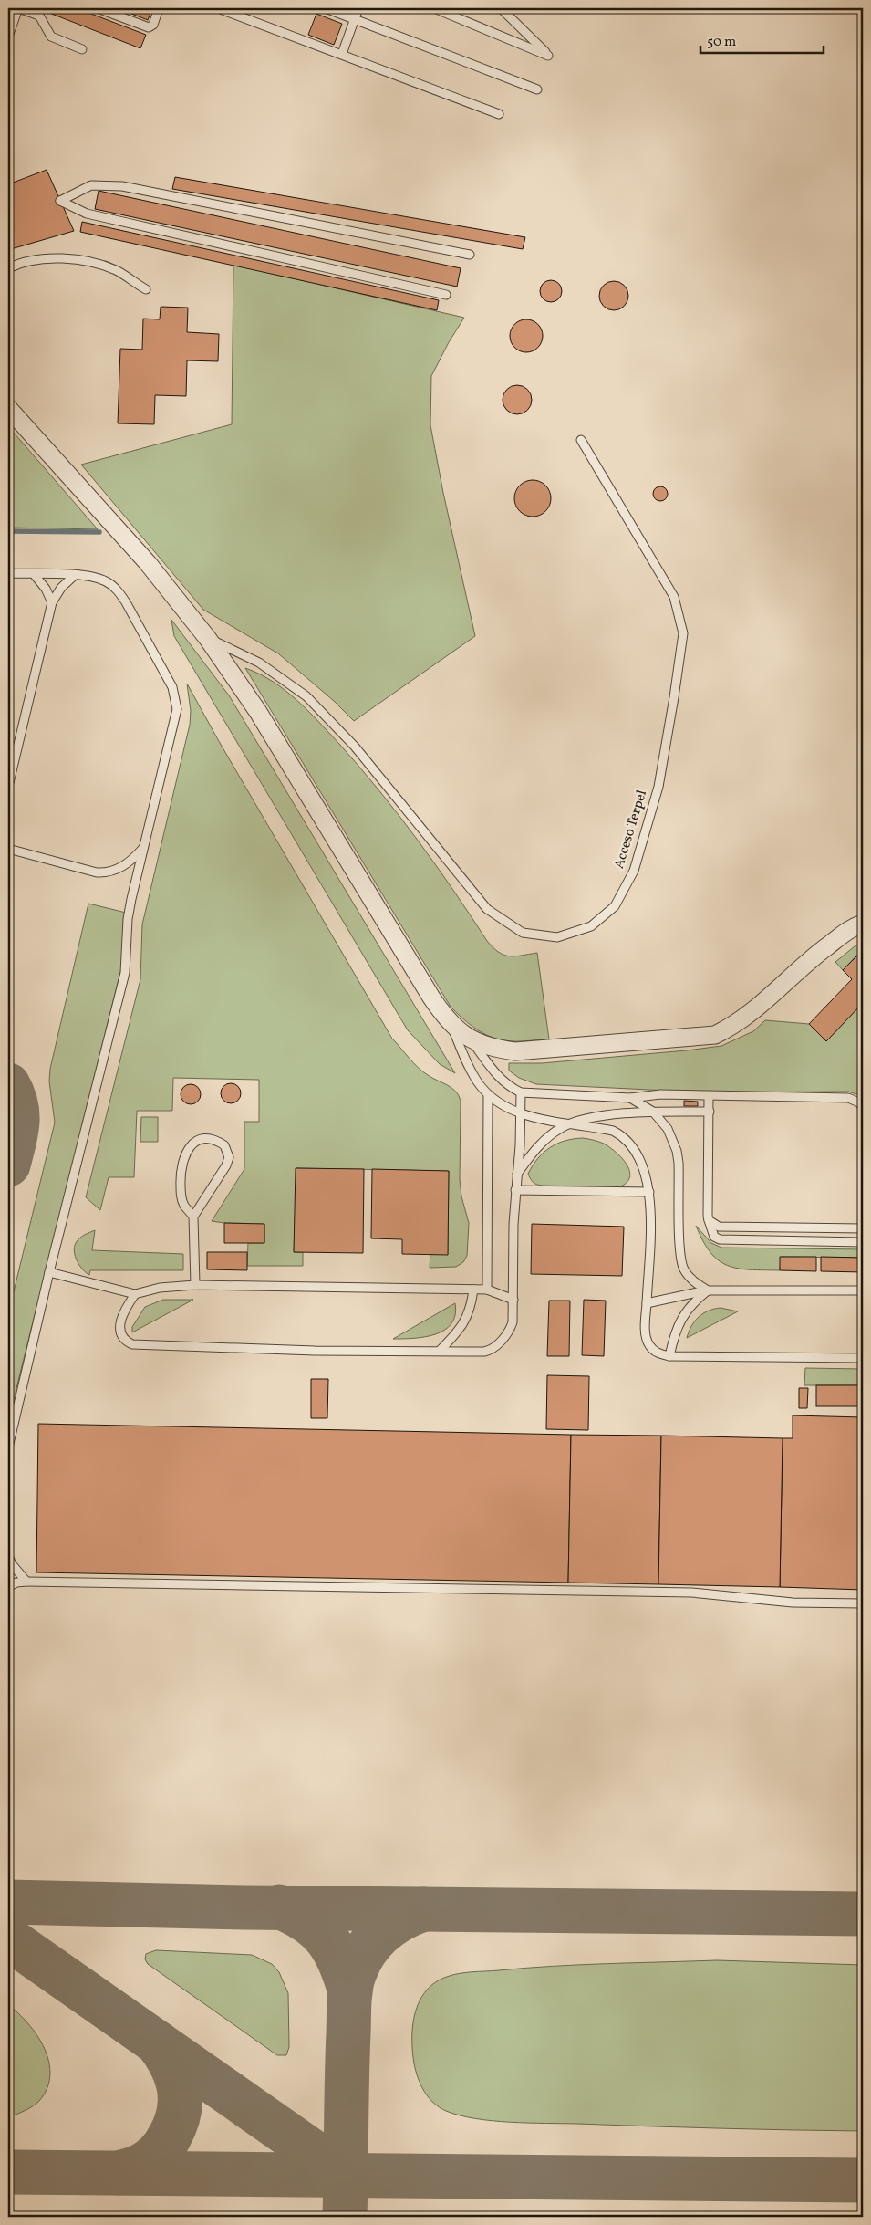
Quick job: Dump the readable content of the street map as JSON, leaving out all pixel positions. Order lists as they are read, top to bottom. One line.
{"streets":{"lane":["Acceso Terpel"]},"scale_bar":"50 m"}
